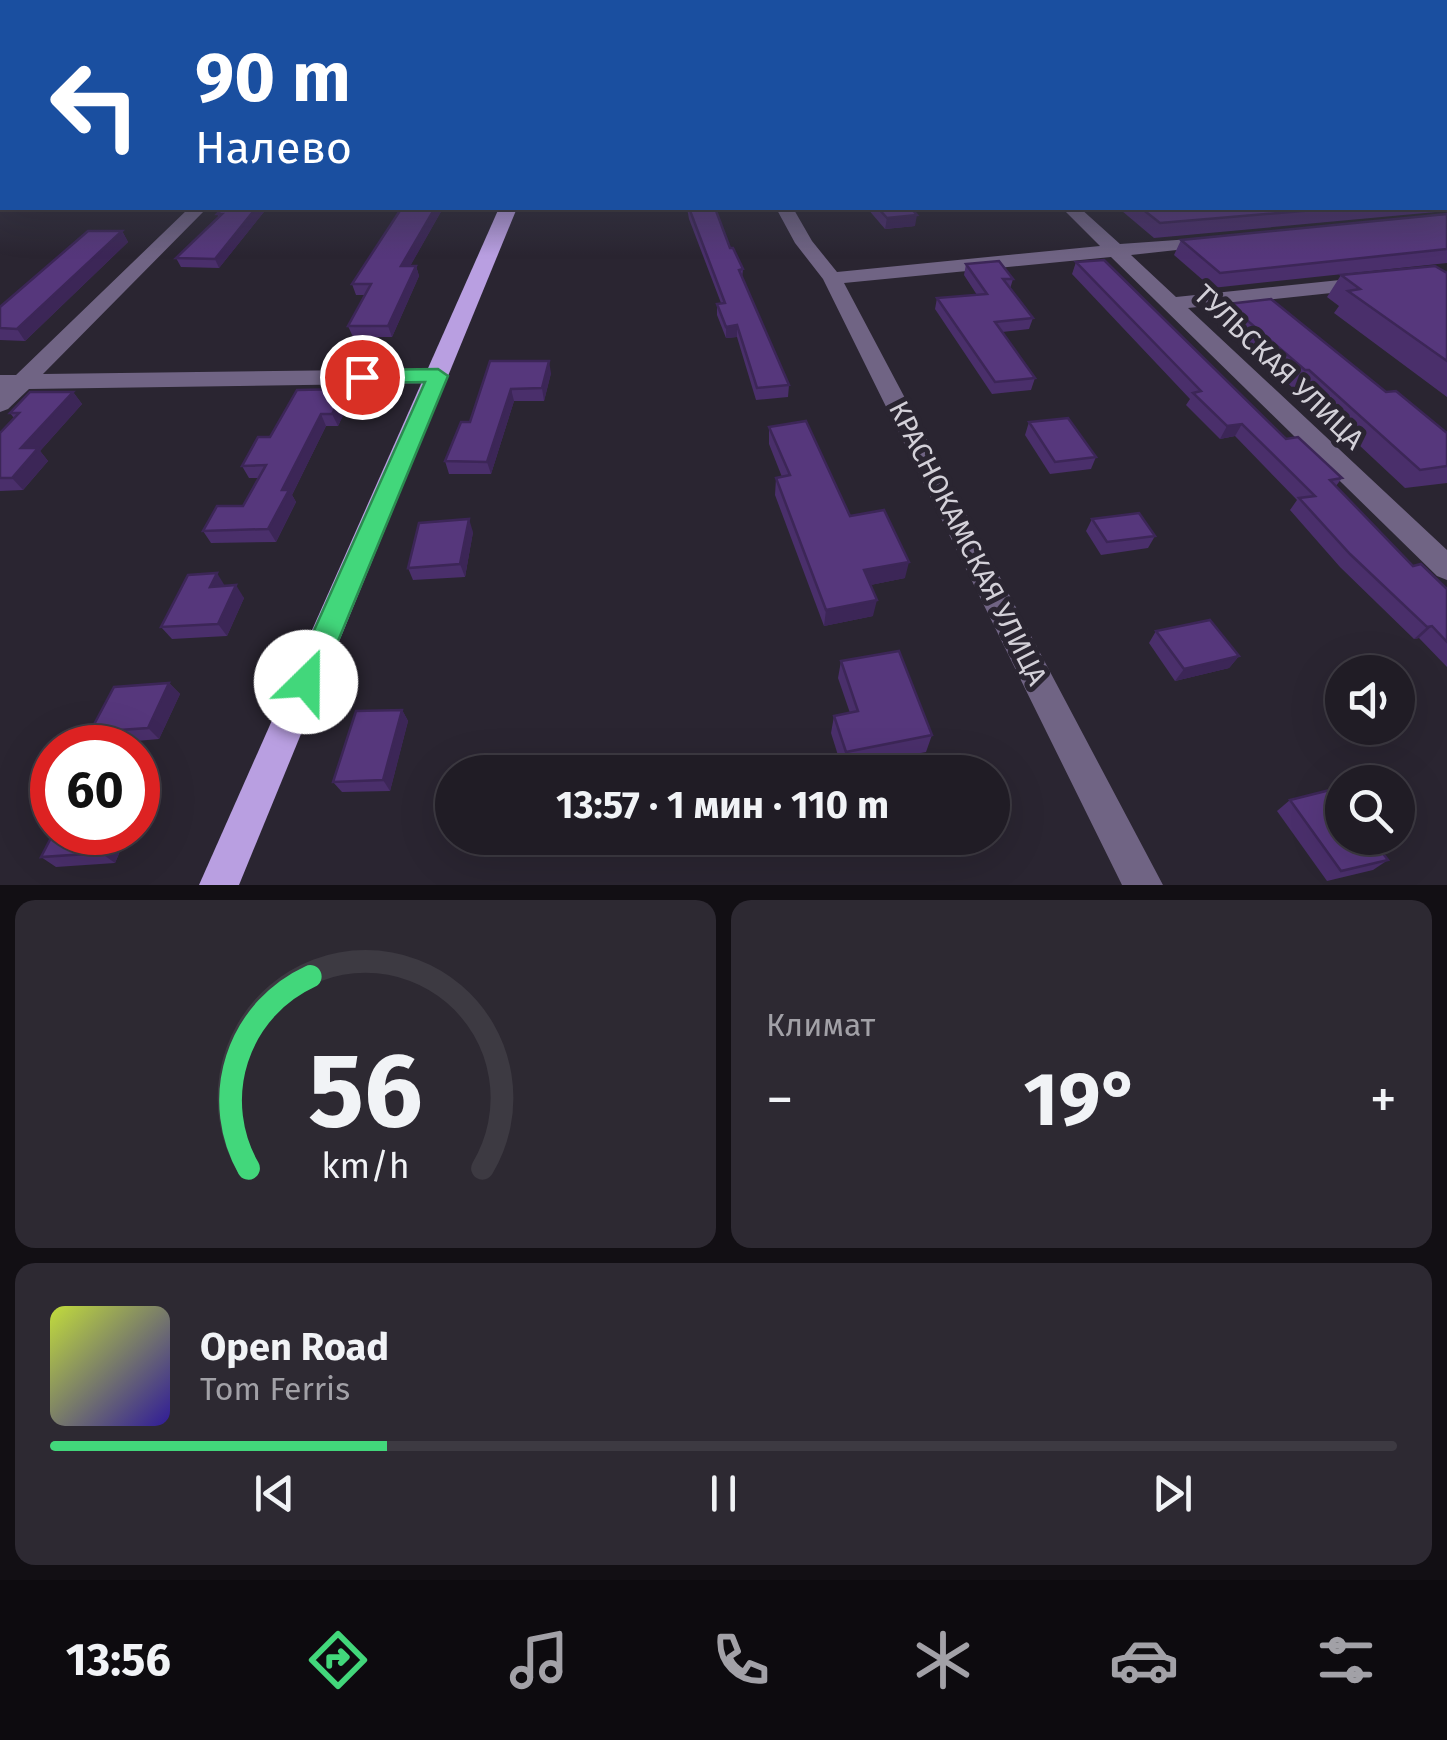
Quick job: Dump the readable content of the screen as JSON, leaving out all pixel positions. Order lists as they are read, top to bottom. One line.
{"streets":{"street":["ТУЛЬСКАЯ УЛИЦА","КРАСНОКАМСКАЯ УЛИЦА"]},"page":{"turn":["90 m","Налево"],"limit":"60","trip":"13:57 · 1 мин · 110 m","tile":"Климат","heat":["−","19°","+"],"song":["Open Road","Tom Ferris"],"tabs":"13:56","gauge":["56","km/h"]}}
